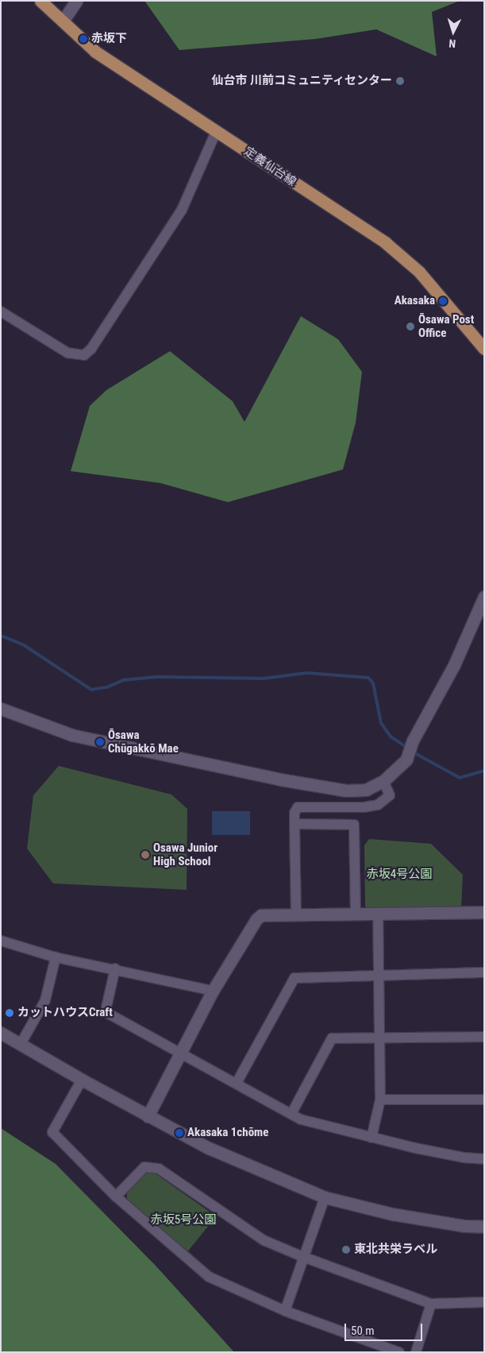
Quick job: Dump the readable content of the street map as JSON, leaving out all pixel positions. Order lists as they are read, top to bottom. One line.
{"streets":{"main road":["定義仙台線"]},"parks":["赤坂4号公園","赤坂5号公園"],"places":["赤坂下","仙台市 川前コミュニティセンター","Akasaka","Ōsawa Post Office","Ōsawa Chūgakkō Mae","Osawa Junior High School","カットハウスCraft","Akasaka 1chōme","東北共栄ラベル"],"scale_bar":"50 m","north":"bottom"}
